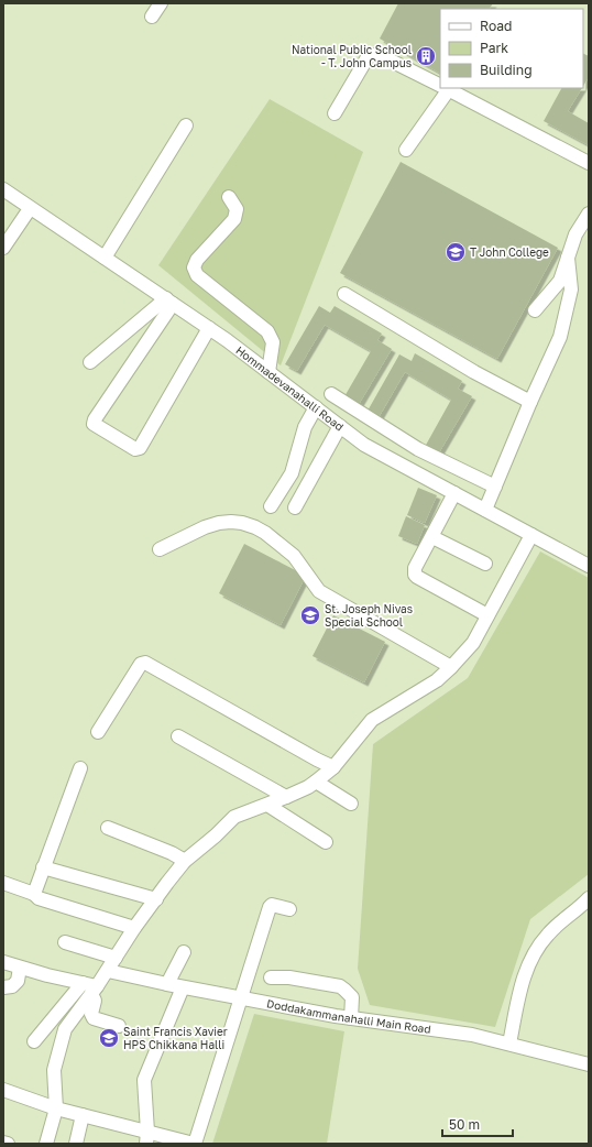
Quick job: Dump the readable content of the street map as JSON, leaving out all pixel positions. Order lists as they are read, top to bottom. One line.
{"streets":{"street":["Hommadevanahalli Road","Doddakammanahalli Main Road"]},"places":{"building":["National Public School - T. John Campus"],"school or university":["T John College","St. Joseph Nivas Special School","Saint Francis Xavier HPS Chikkana Halli"]},"legend":["Road","Park","Building"],"scale_bar":"50 m"}
